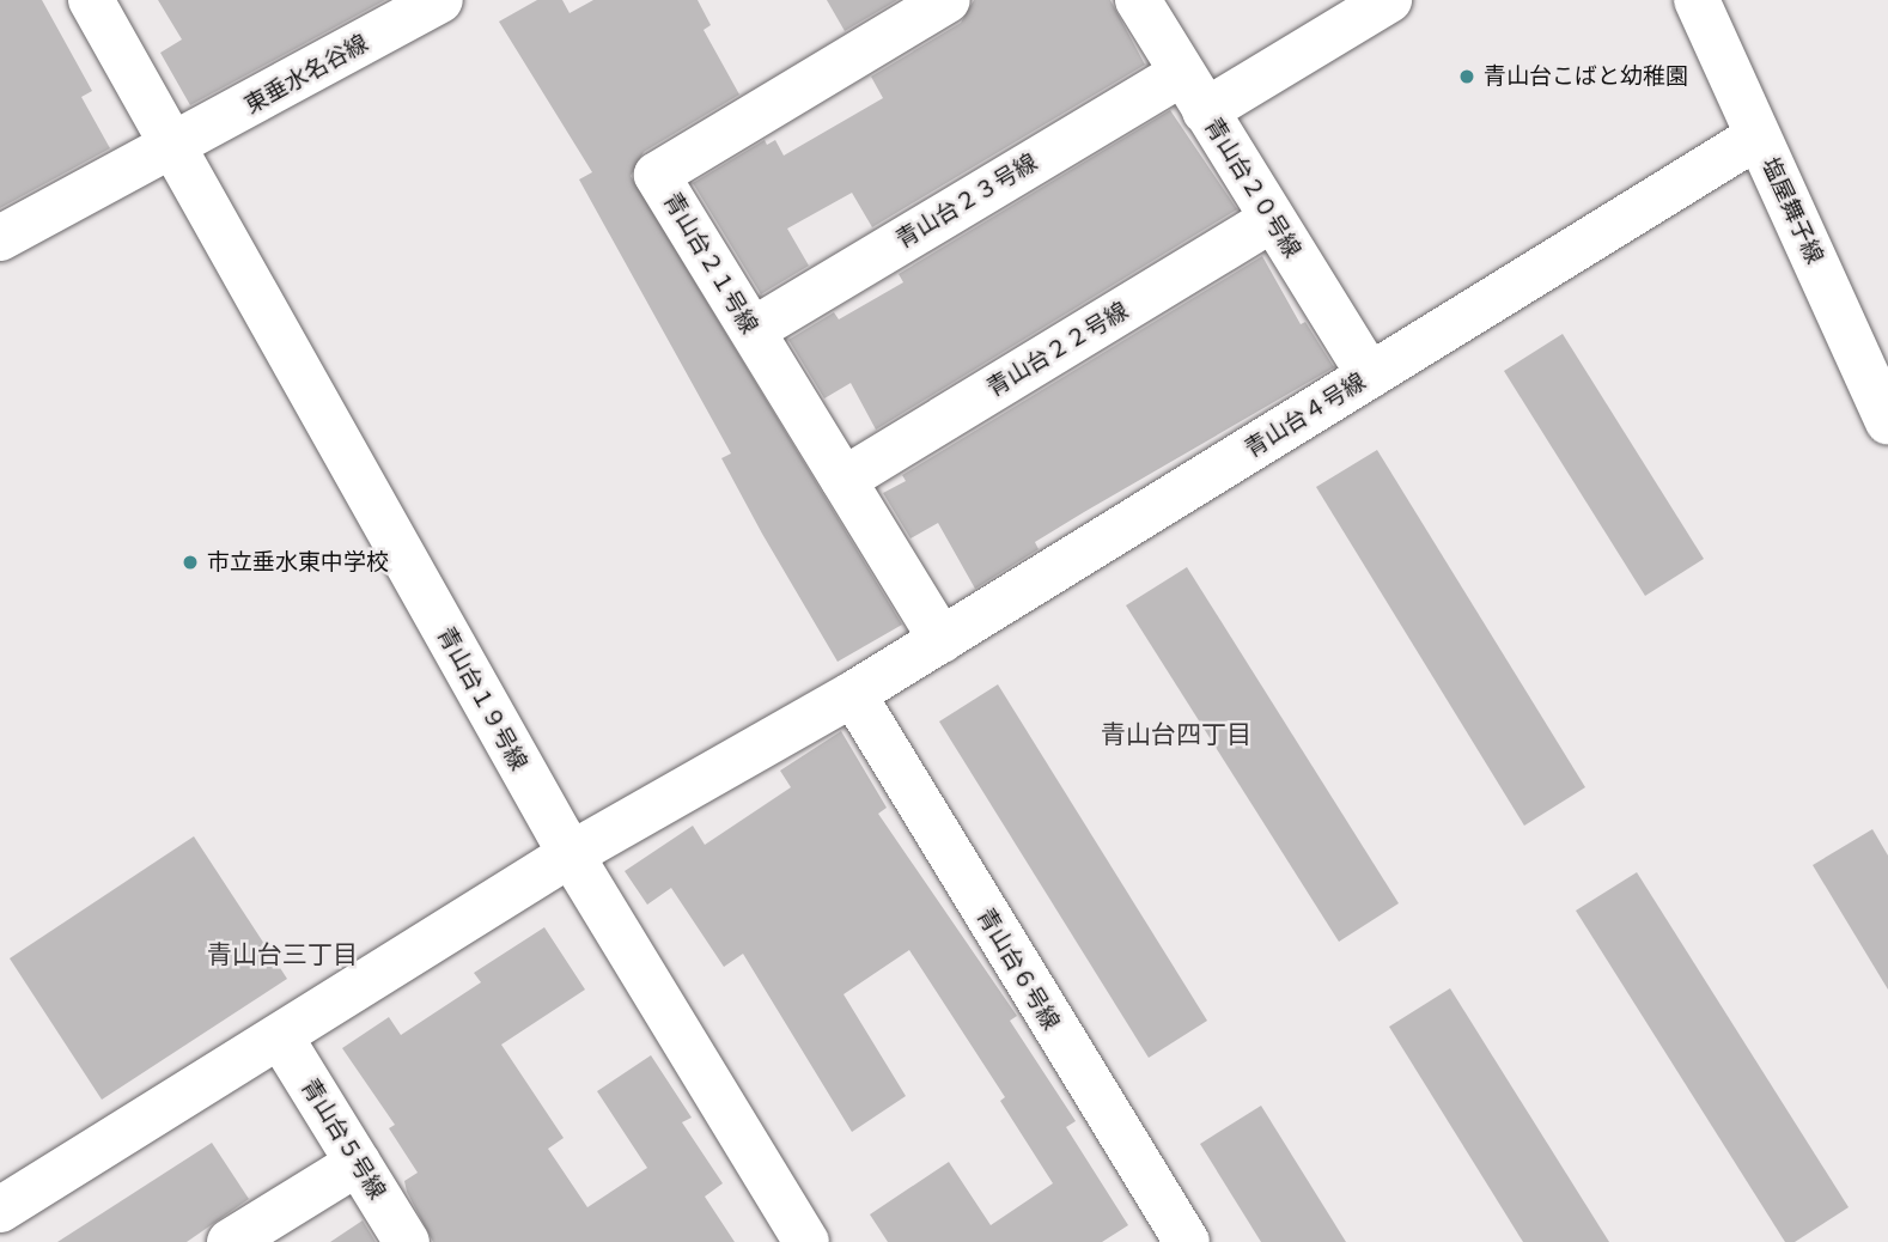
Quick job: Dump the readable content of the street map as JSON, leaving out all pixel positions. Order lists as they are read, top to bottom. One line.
{"streets":{"street":["東垂水名谷線","青山台２０号線","青山台２３号線","塩屋舞子線","青山台２１号線","青山台２２号線","青山台４号線","青山台１９号線","青山台６号線","青山台５号線"]},"crossings":[["東垂水名谷線","青山台１９号線"],["青山台２０号線","青山台２３号線"],["青山台２０号線","青山台２２号線"],["青山台２０号線","青山台４号線"],["青山台２３号線","青山台２１号線"],["塩屋舞子線","青山台４号線"],["青山台２１号線","青山台２２号線"],["青山台２１号線","青山台４号線"],["青山台４号線","青山台１９号線"],["青山台４号線","青山台６号線"],["青山台４号線","青山台５号線"]],"districts":["青山台四丁目","青山台三丁目"],"places":["青山台こばと幼稚園","市立垂水東中学校"]}
